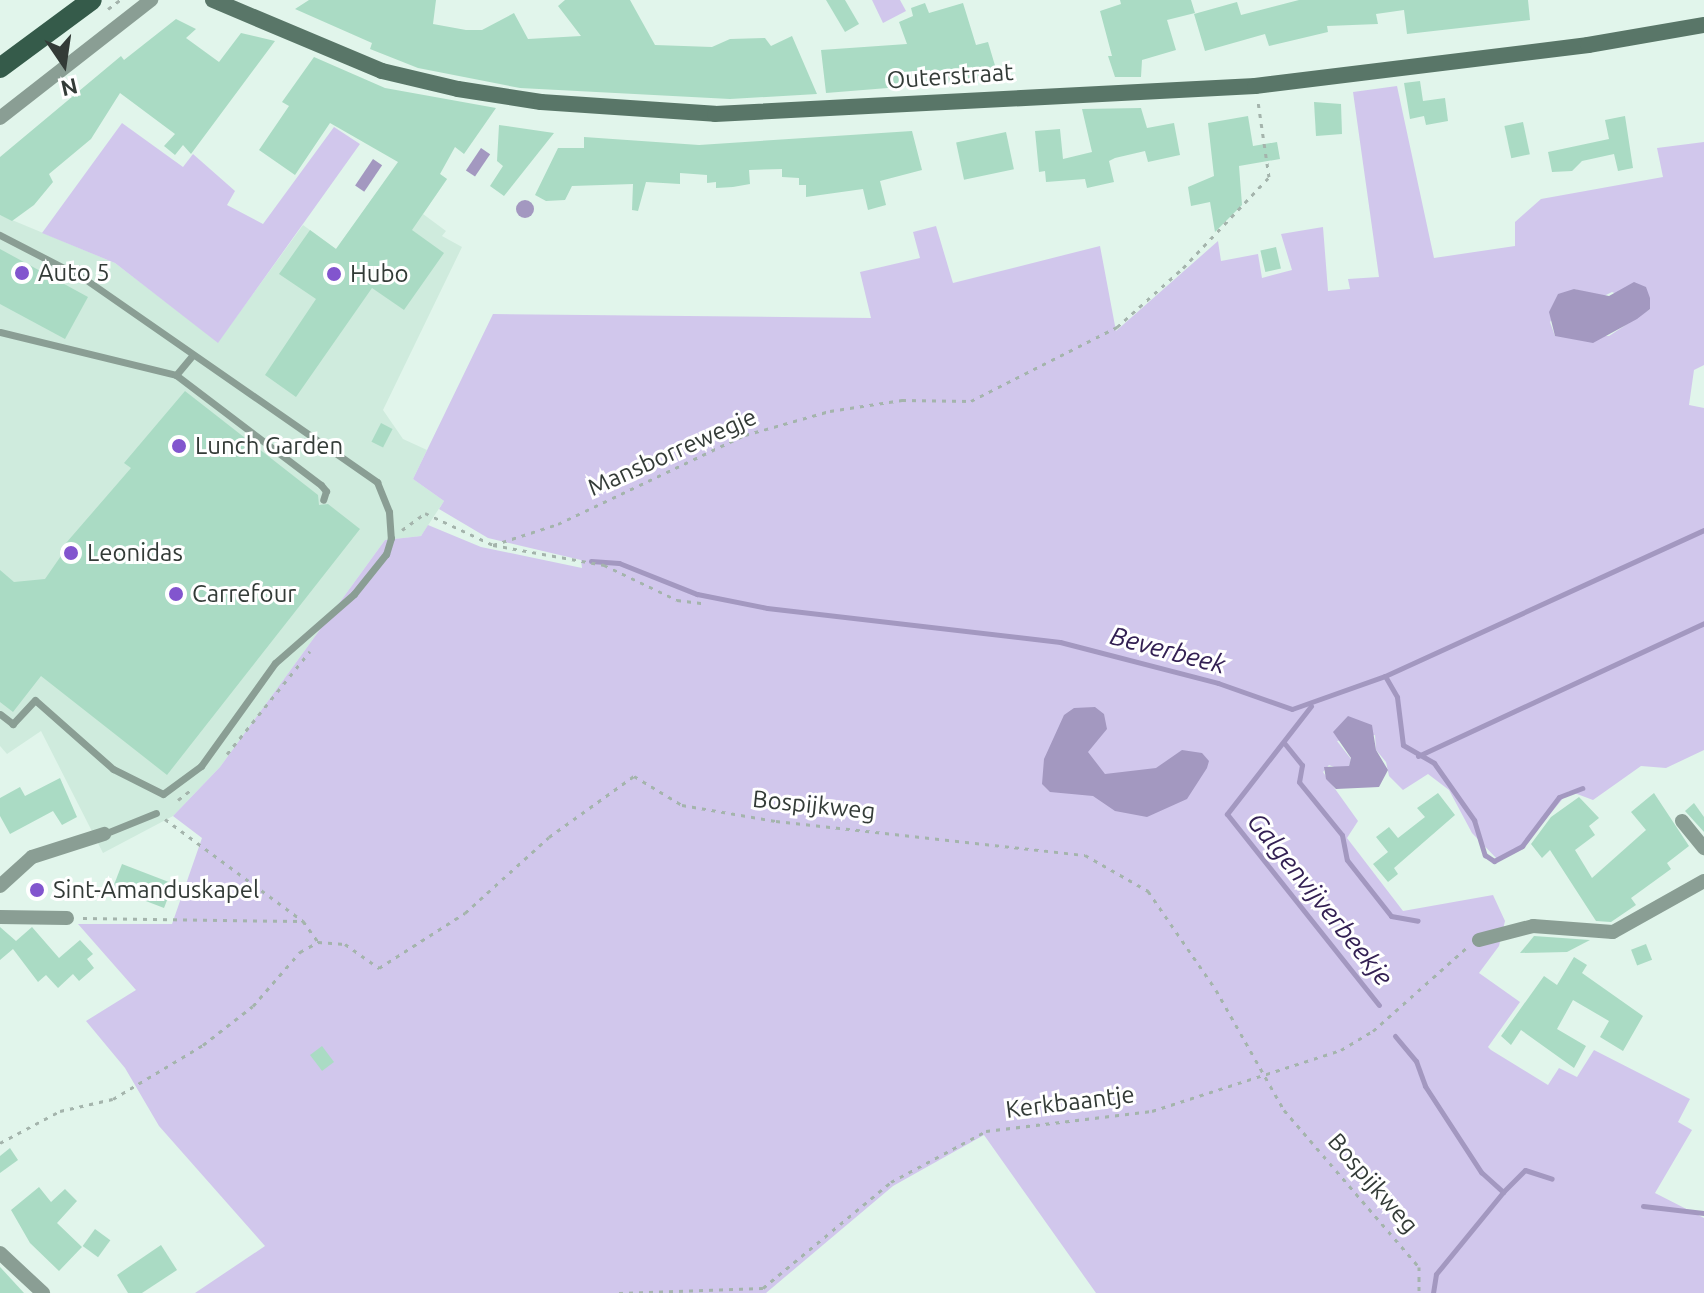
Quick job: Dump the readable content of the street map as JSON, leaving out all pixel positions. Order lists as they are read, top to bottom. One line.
{"streets":{"street":["Outerstraat"],"path":["Mansborrewegje","Bospijkweg","Kerkbaantje"]},"crossings":[["Outerstraat","Mansborrewegje"],["Bospijkweg","Kerkbaantje"]],"water":["Beverbeek","Galgenvijverbeekje"],"places":["Auto 5","Hubo","Lunch Garden","Leonidas","Carrefour","Sint-Amanduskapel"],"north":"bottom"}
